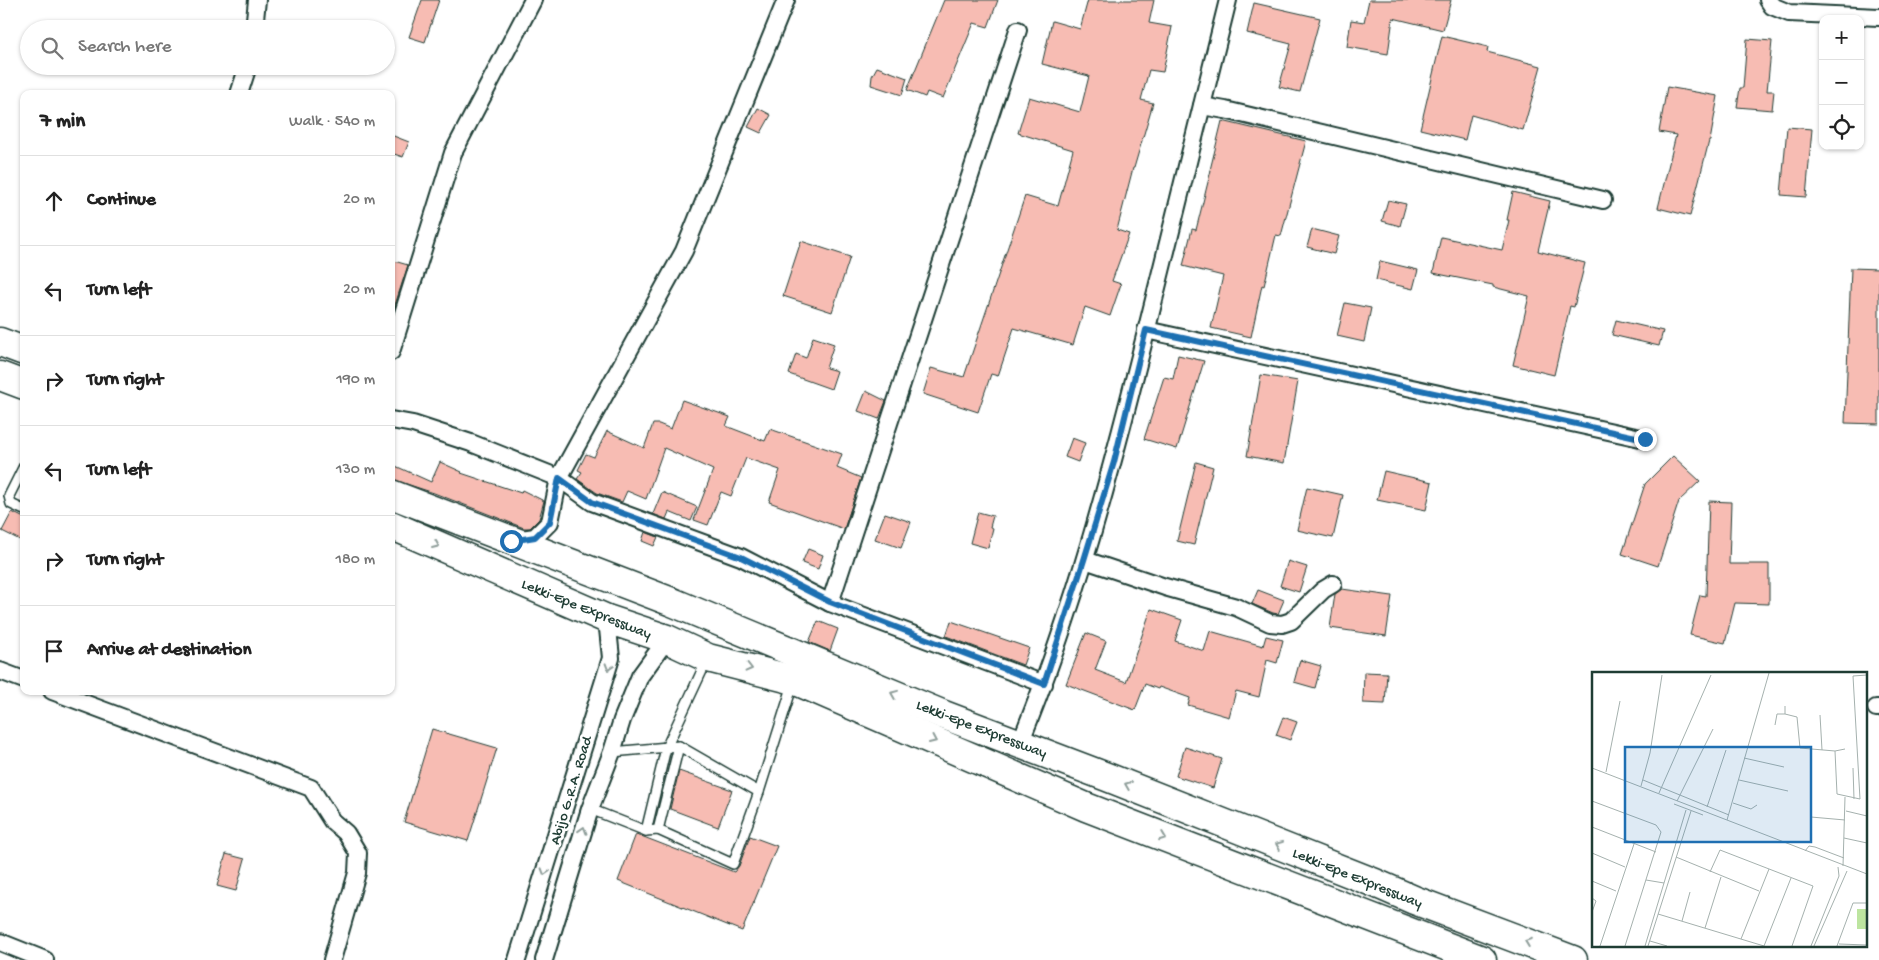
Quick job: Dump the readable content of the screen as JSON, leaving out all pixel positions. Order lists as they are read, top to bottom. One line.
{"streets":{"highway":["Lekki-Epe Expressway"],"street":["Abijo G.R.A. Road"]},"crossings":[["Lekki-Epe Expressway","Abijo G.R.A. Road"]],"page":{"map_buttons":["+","−"],"search":"Search here","heading":["7 min","Walk · 540 m"],"list":[["Continue","20 m"],["Turn left","20 m"],["Turn right","190 m"],["Turn left","130 m"],["Turn right","180 m"],"Arrive at destination"]}}
